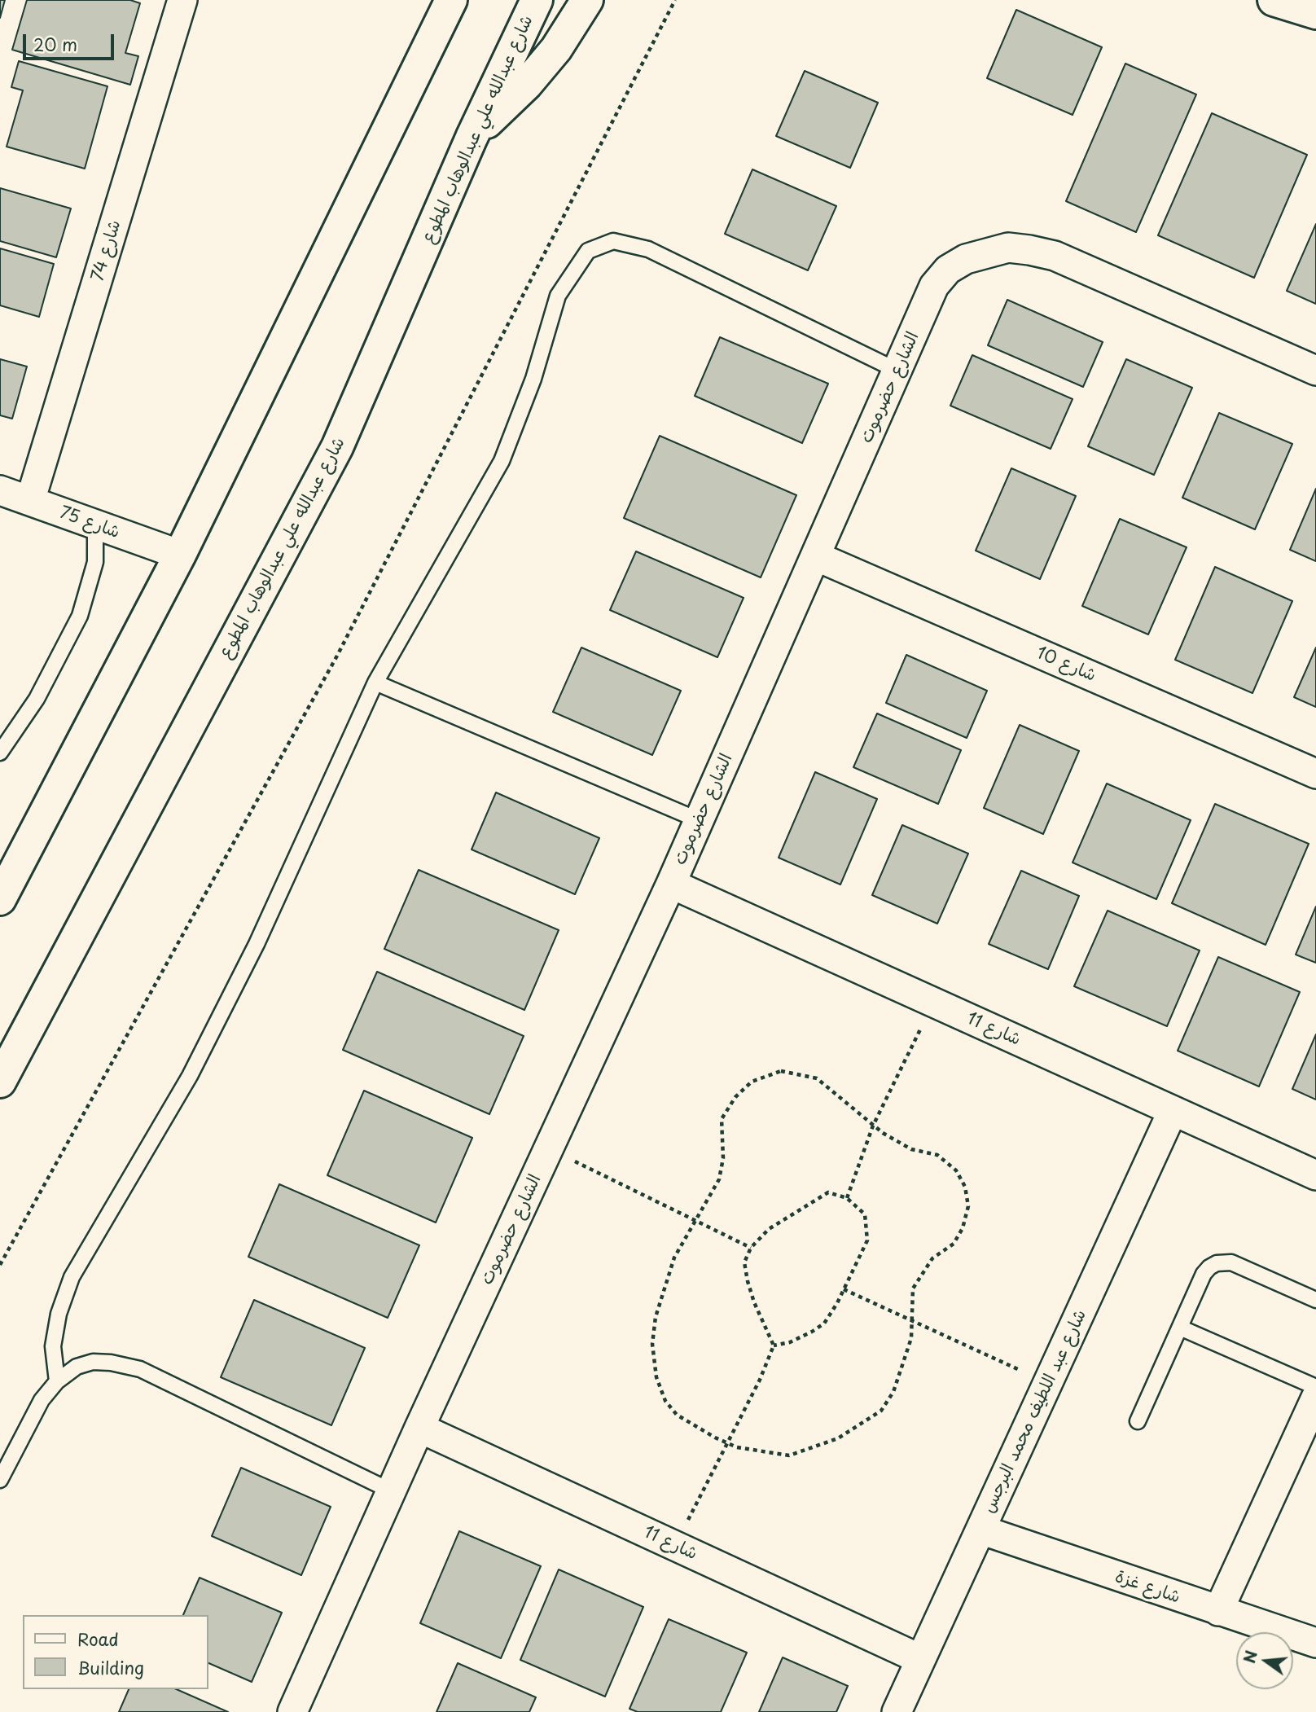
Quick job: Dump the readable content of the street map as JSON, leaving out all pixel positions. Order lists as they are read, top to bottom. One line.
{"streets":{"main road":["شارع عبدالله علي عبدالوهاب المطوع"],"street":["شارع 74","الشارع حضرموت","شارع 75","شارع 10","شارع 11","شارع عبد اللطيف محمد البرجس","شارع غزة"]},"crossings":[["شارع 74","شارع 75"],["الشارع حضرموت","شارع 10"],["الشارع حضرموت","شارع 11"],["شارع 11","شارع عبد اللطيف محمد البرجس"],["شارع عبد اللطيف محمد البرجس","شارع غزة"]],"legend":["Road","Building"],"scale_bar":"20 m","north":"left"}
